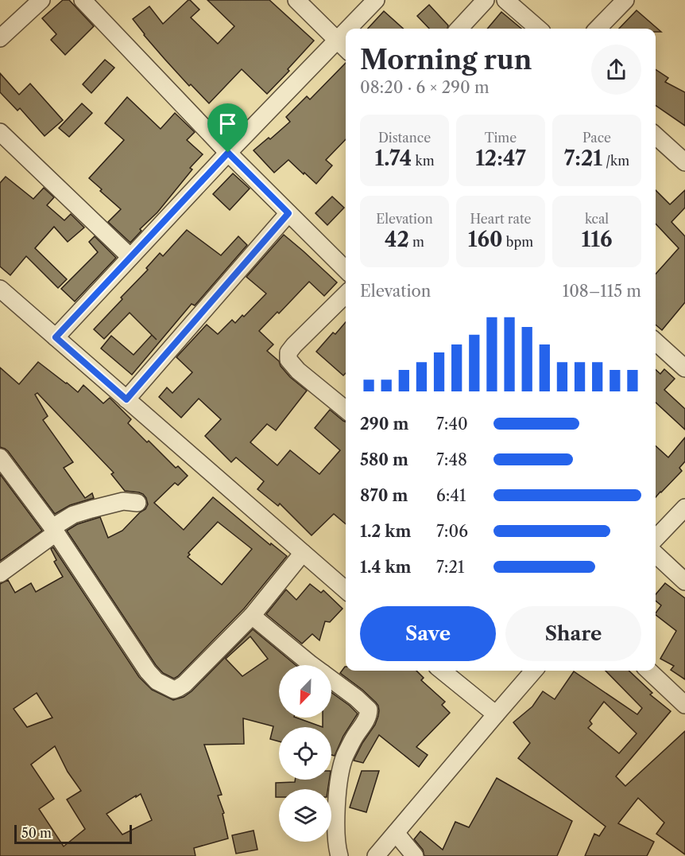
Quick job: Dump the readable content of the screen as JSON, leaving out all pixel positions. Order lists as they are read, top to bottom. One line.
{"scale_bar":"50 m","north":"bottom left","page":{"heading":["Morning run","08:20 · 6 × 290 m"],"stats":[["Distance","1.74 km"],["Time","12:47"],["Pace","7:21 /km"],["Elevation","42 m"],["Heart rate","160 bpm"],["kcal","116"]],"chart":["Elevation","108–115 m"],"list":[{"name":"290 m","note":"7:40"},{"name":"580 m","note":"7:48"},{"name":"870 m","note":"6:41"},{"name":"1.2 km","note":"7:06"},{"name":"1.4 km","note":"7:21"}],"buttons":["Save","Share"],"scale":"50 m"}}
